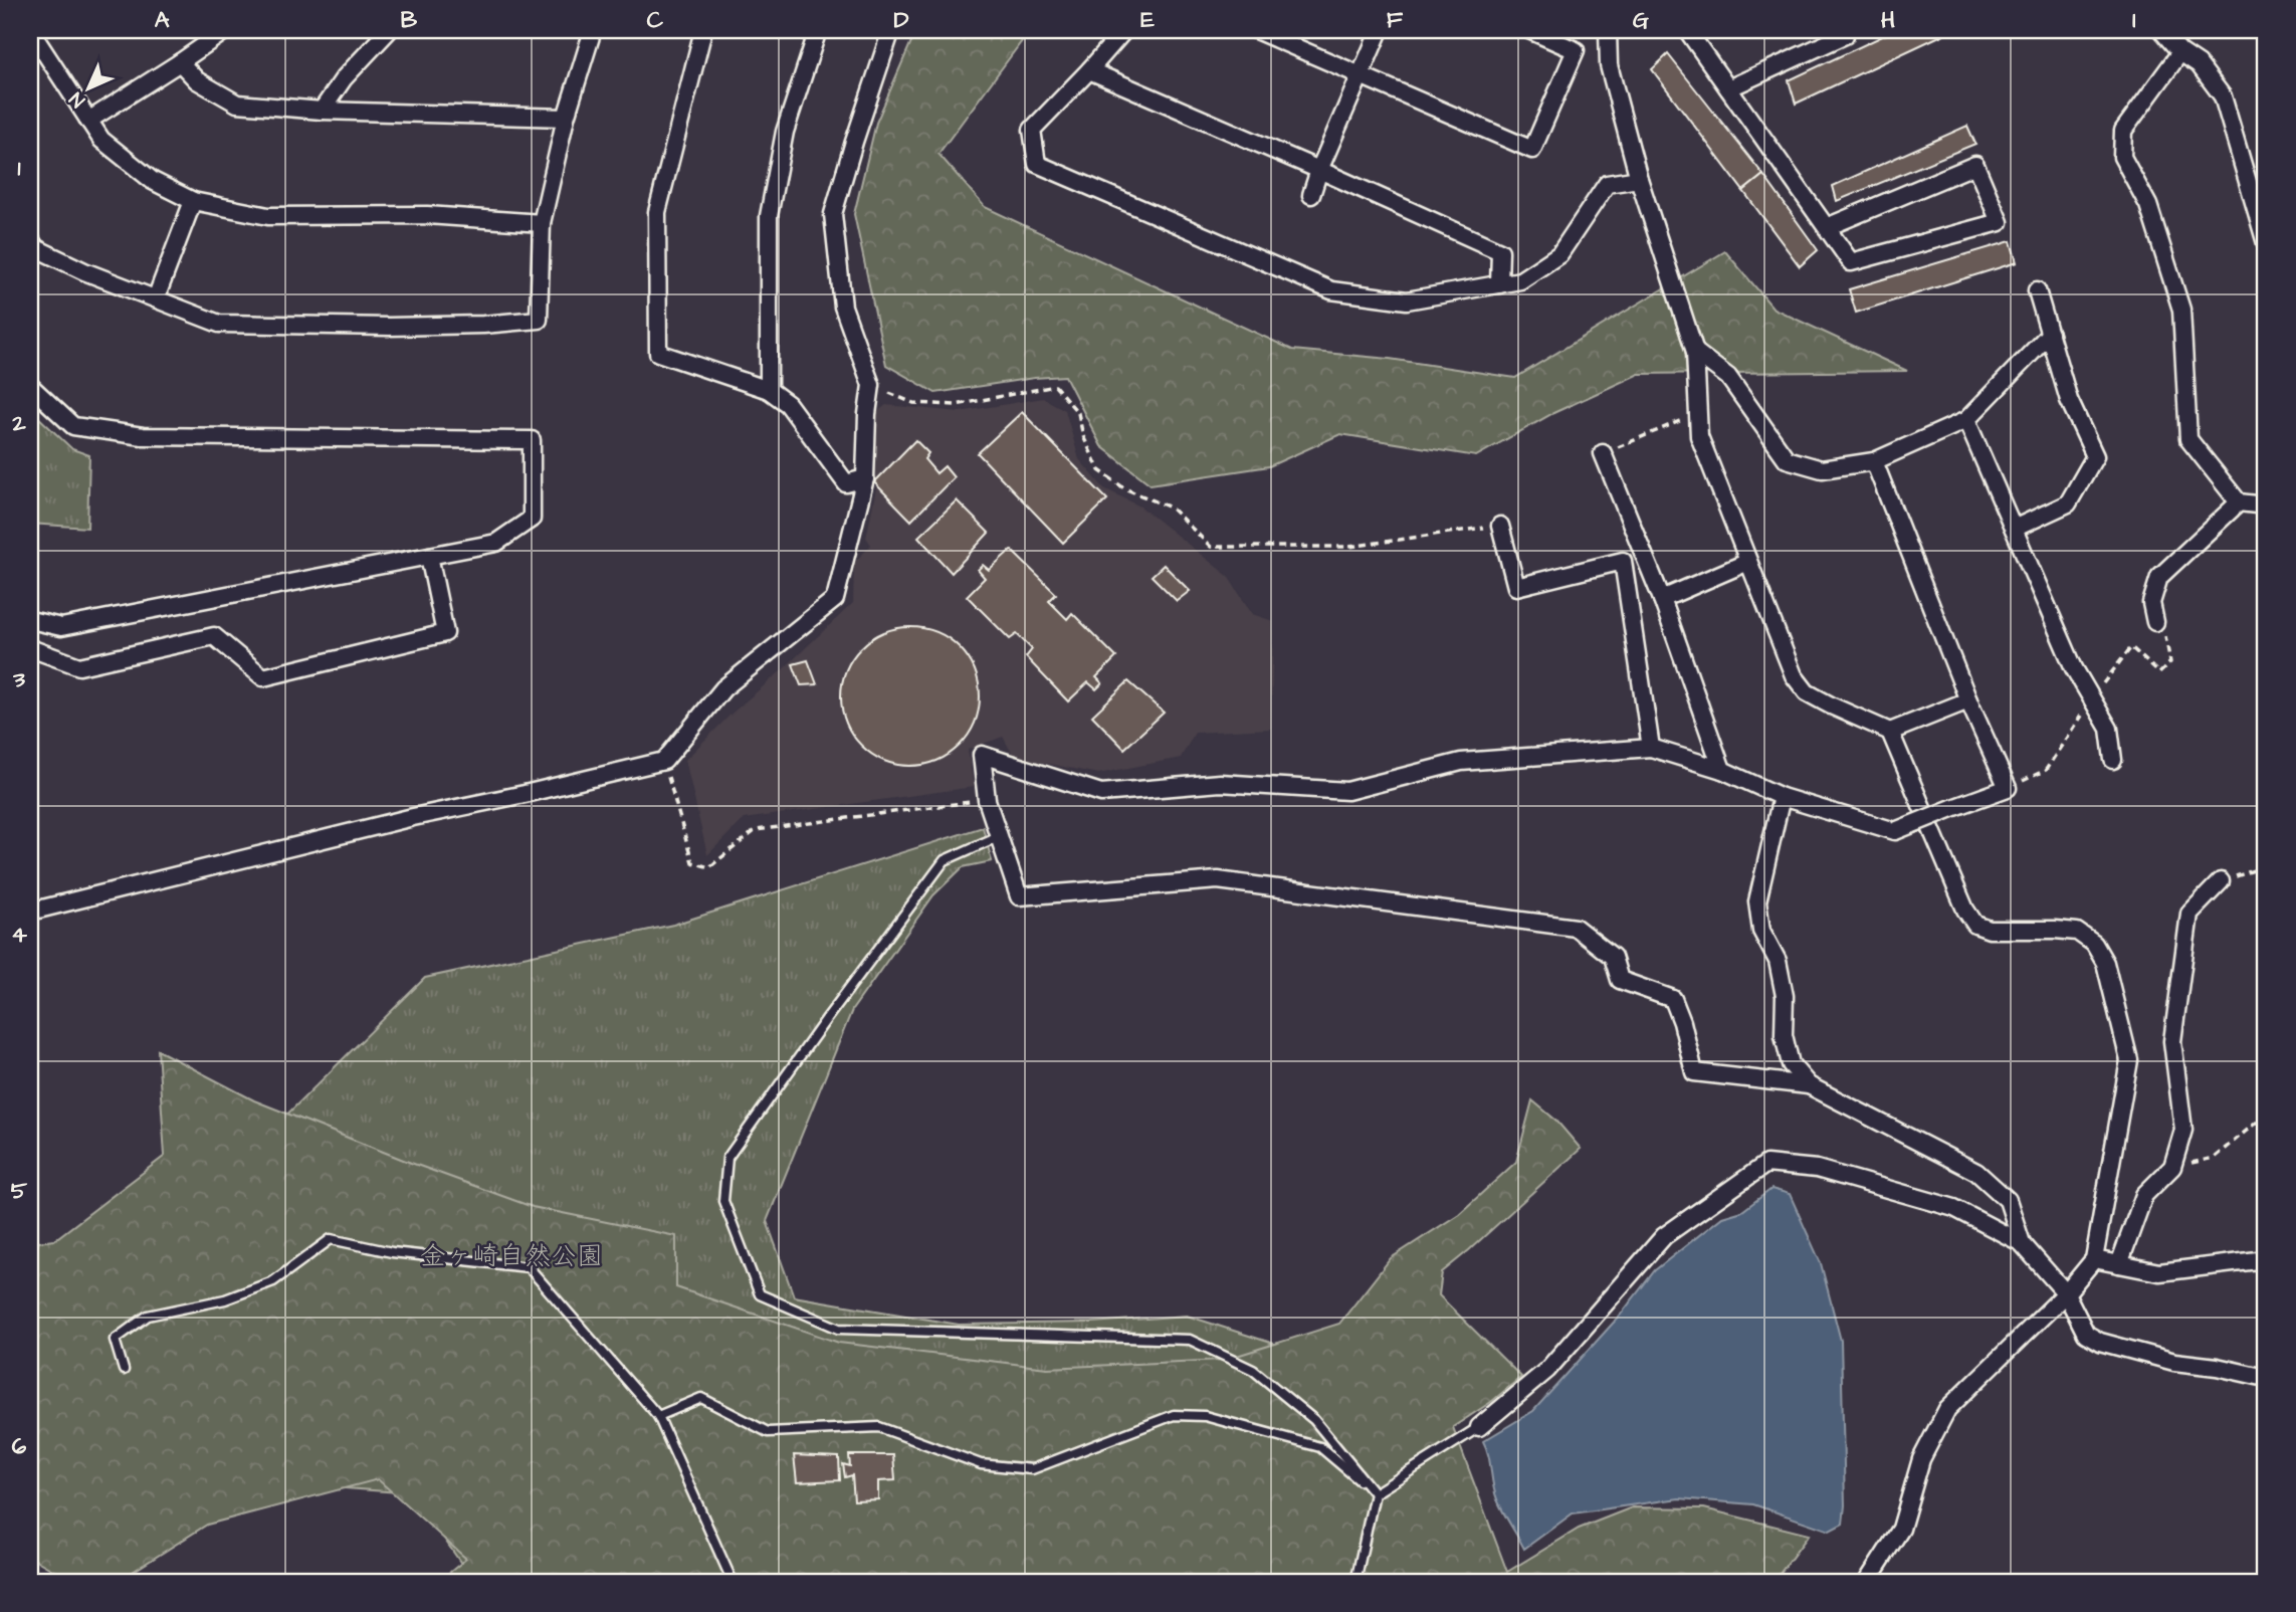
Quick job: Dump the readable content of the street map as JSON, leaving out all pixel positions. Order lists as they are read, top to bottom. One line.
{"parks":["金ヶ崎自然公園"],"north":"bottom left","grid":{"columns":["A","B","C","D","E","F","G","H","I"],"rows":["1","2","3","4","5","6"]}}
